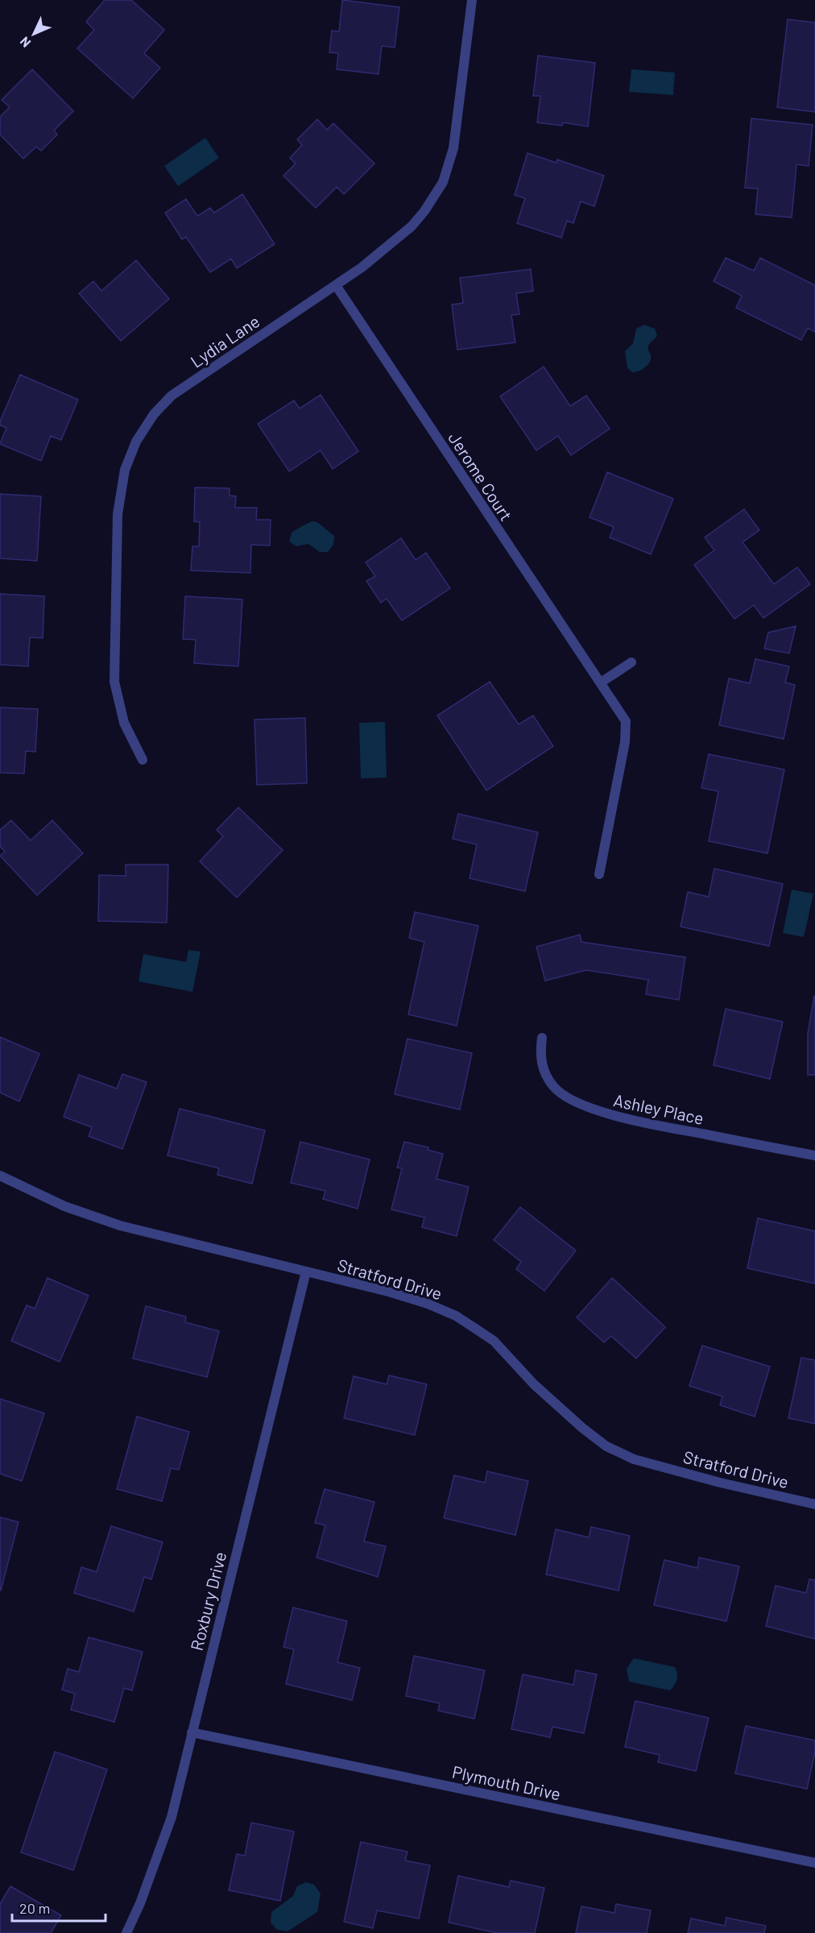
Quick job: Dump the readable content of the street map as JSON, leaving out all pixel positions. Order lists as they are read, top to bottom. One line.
{"streets":{"street":["Lydia Lane","Jerome Court","Ashley Place","Stratford Drive","Roxbury Drive","Plymouth Drive"]},"crossings":[["Lydia Lane","Jerome Court"],["Stratford Drive","Roxbury Drive"],["Roxbury Drive","Plymouth Drive"]],"scale_bar":"20 m","north":"bottom left"}
